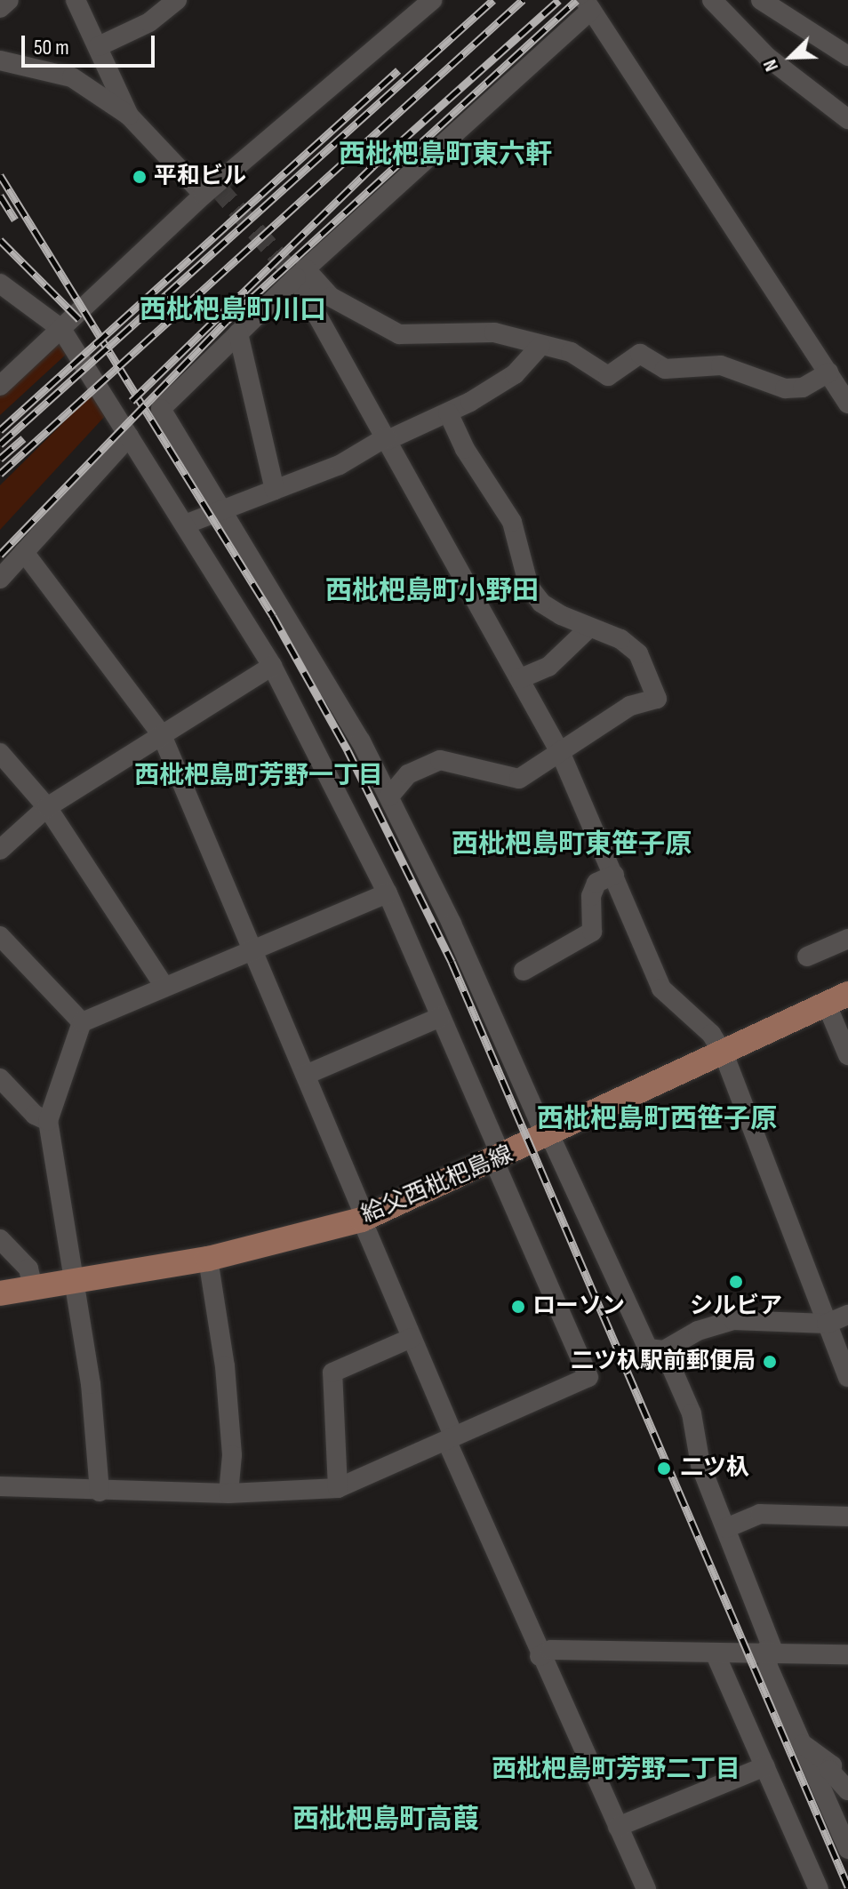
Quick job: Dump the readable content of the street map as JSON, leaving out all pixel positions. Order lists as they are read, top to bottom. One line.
{"streets":{"main road":["給父西枇杷島線"]},"districts":["西枇杷島町東六軒","西枇杷島町川口","西枇杷島町小野田","西枇杷島町芳野一丁目","西枇杷島町東笹子原","西枇杷島町西笹子原","西枇杷島町芳野二丁目","西枇杷島町高葭"],"places":["平和ビル","シルビア","ローソン","二ツ杁駅前郵便局","二ツ杁"],"scale_bar":"50 m","north":"bottom left"}
